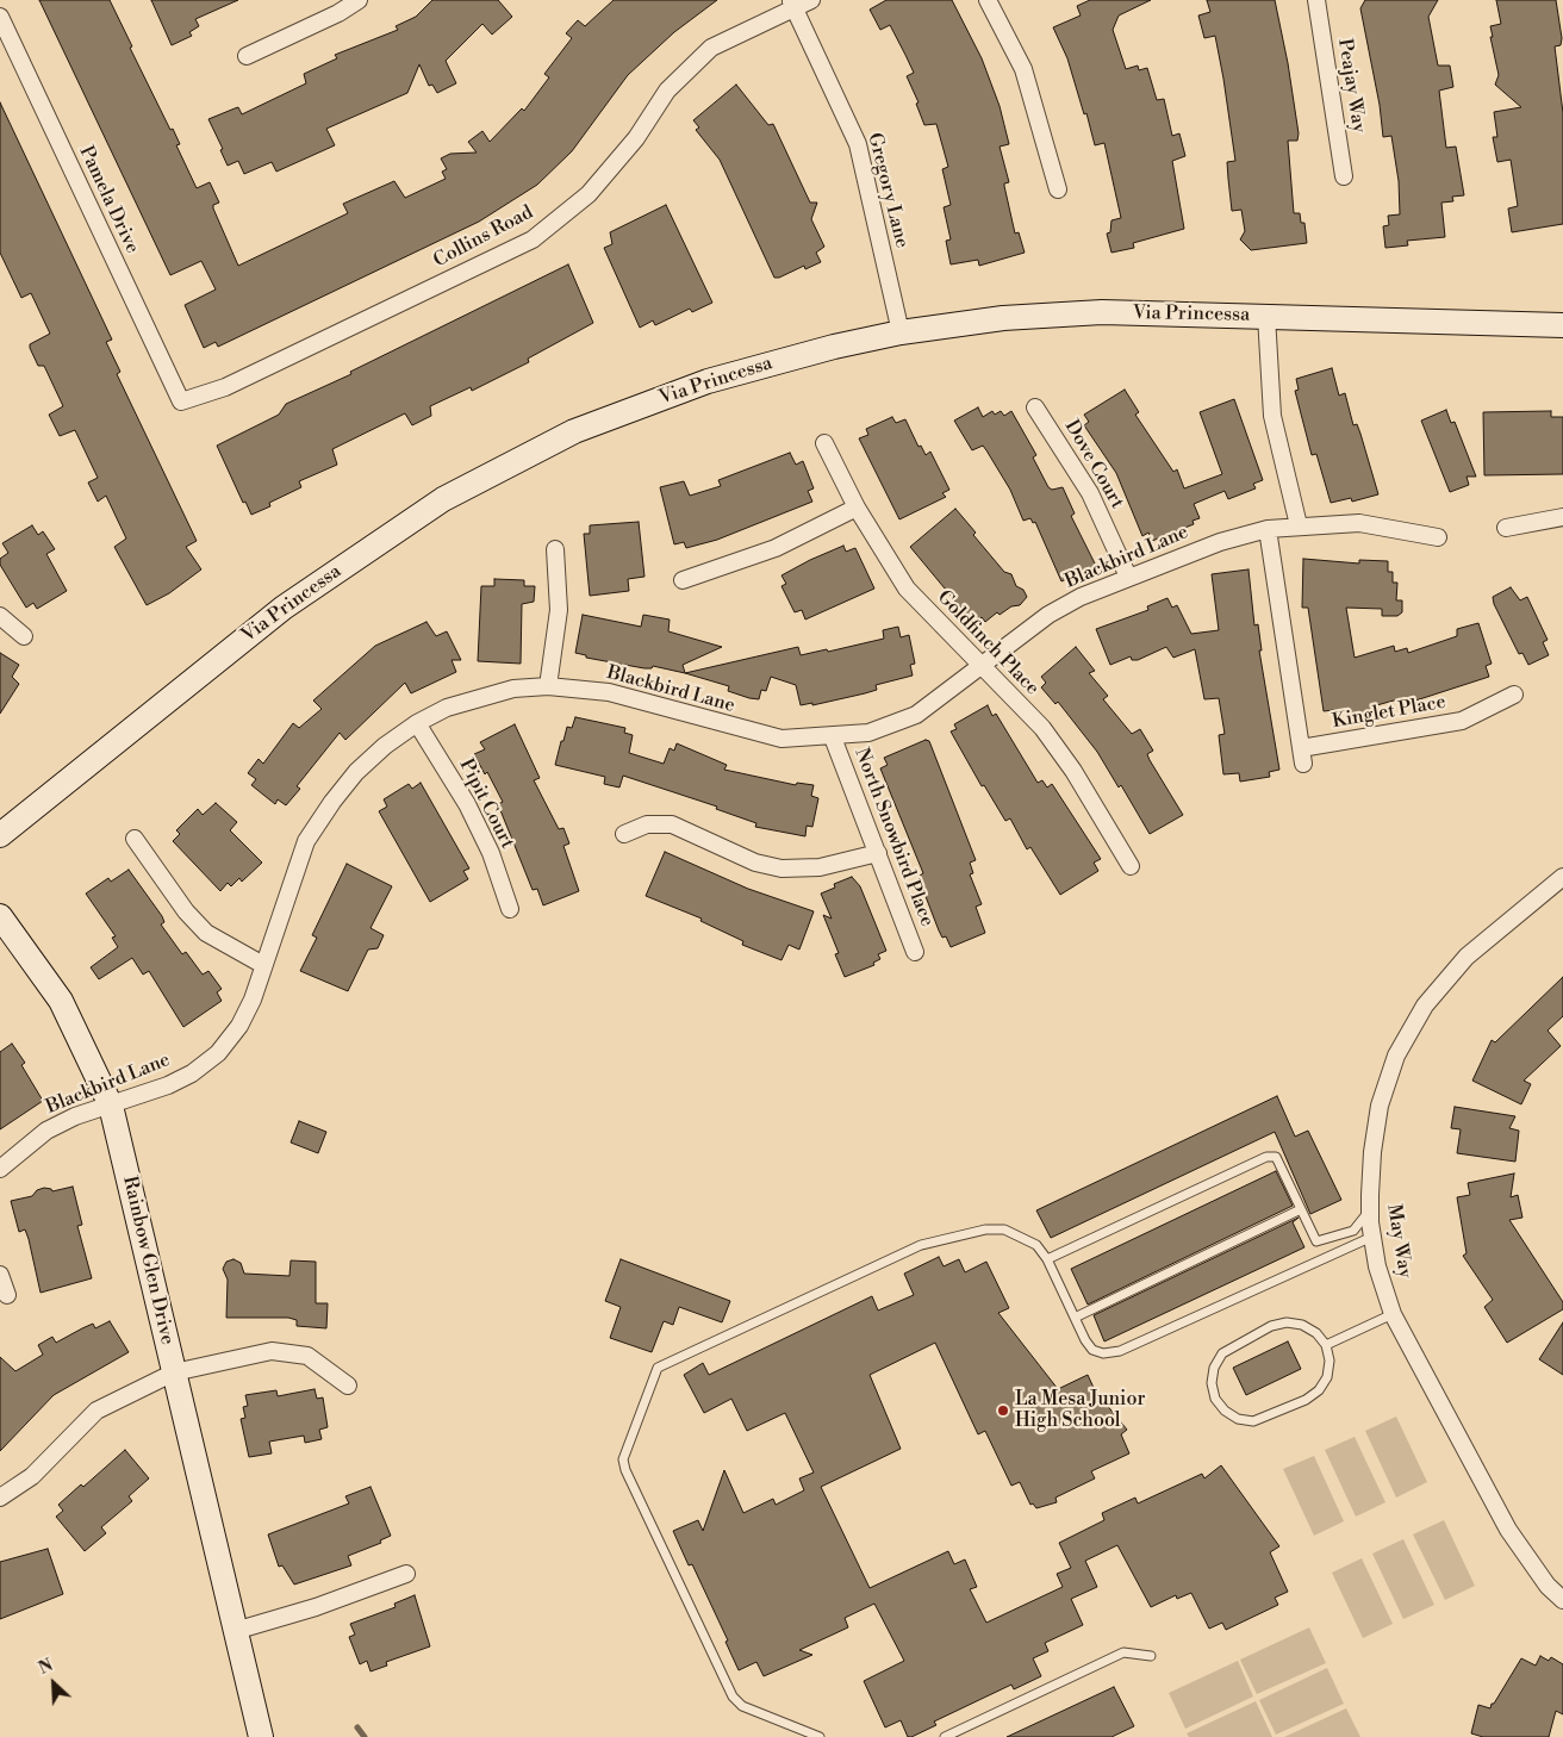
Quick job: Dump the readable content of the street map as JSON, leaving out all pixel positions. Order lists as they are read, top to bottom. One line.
{"streets":{"street":["Peajay Way","Gregory Lane","Pamela Drive","Collins Road","Via Princessa","Dove Court","Blackbird Lane","Goldfinch Place","Kinglet Place","Pipit Court","North Snowbird Place","May Way","Rainbow Glen Drive"]},"crossings":[["Gregory Lane","Collins Road"],["Gregory Lane","Via Princessa"],["Pamela Drive","Collins Road"],["Dove Court","Blackbird Lane"],["Blackbird Lane","Goldfinch Place"],["Blackbird Lane","Kinglet Place"],["Blackbird Lane","Pipit Court"],["Blackbird Lane","North Snowbird Place"],["Blackbird Lane","Rainbow Glen Drive"]],"places":["La Mesa Junior High School"],"north":"top left"}
